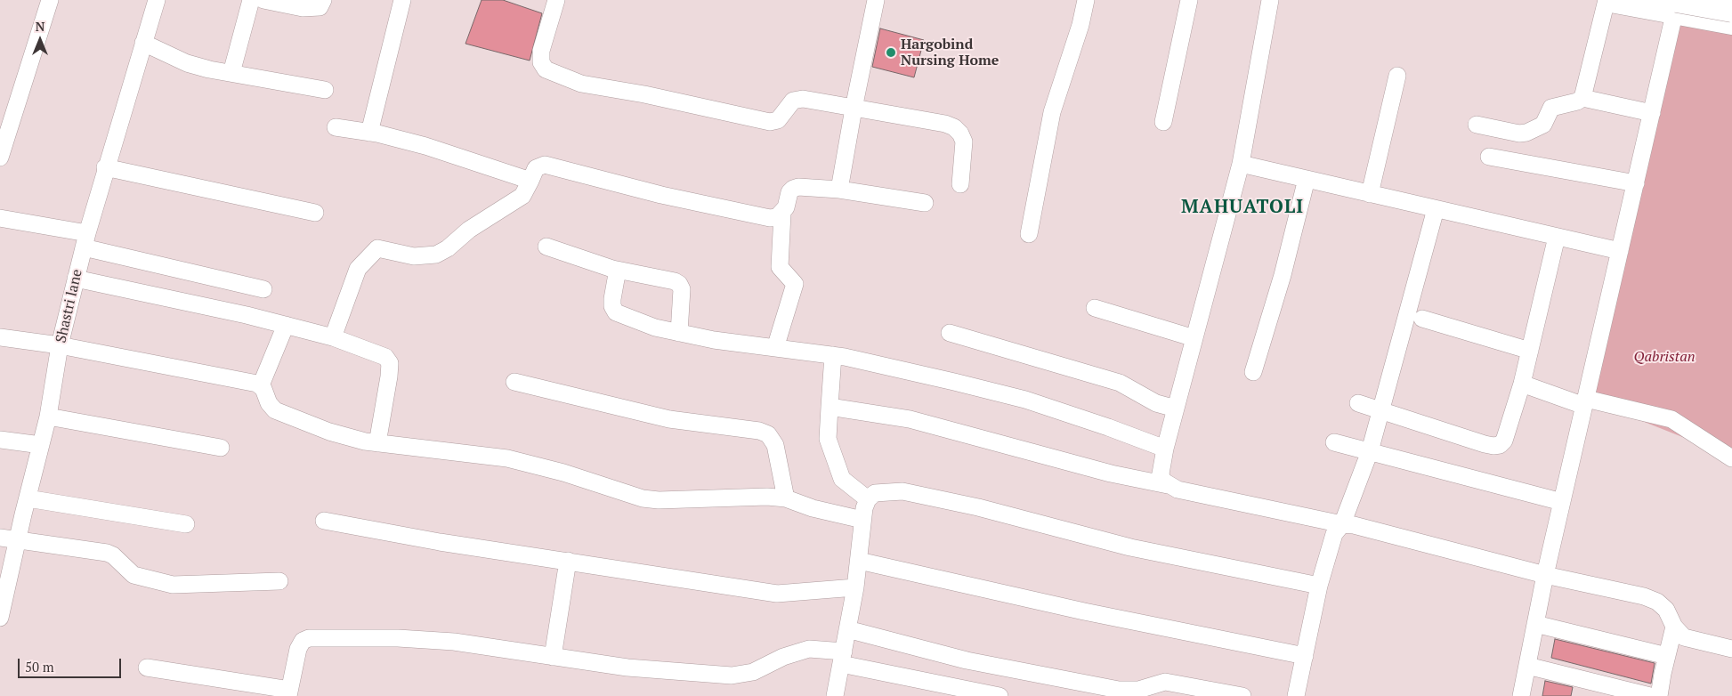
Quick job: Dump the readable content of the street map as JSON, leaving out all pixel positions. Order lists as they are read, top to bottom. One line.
{"streets":{"street":["Shastri lane"]},"districts":["MAHUATOLI"],"parks":["Qabristan"],"places":["Hargobind Nursing Home"],"scale_bar":"50 m","north":"top"}
